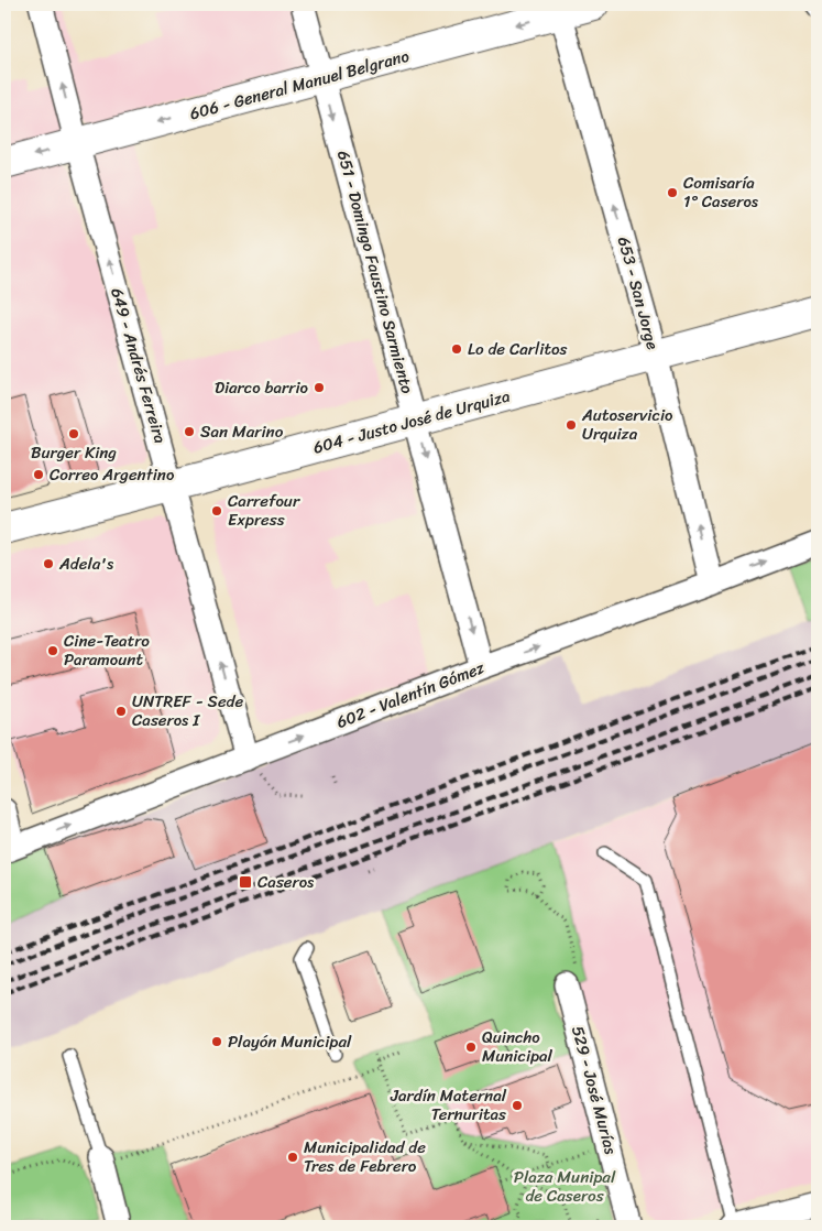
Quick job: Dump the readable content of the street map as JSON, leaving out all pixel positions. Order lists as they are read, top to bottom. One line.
{"streets":{"main road":["606 - General Manuel Belgrano","604 - Justo José de Urquiza"],"street":["651 - Domingo Faustino Sarmiento","653 - San Jorge","649 - Andrés Ferreira","602 - Valentín Gómez","529 - José Murías"]},"crossings":[["606 - General Manuel Belgrano","651 - Domingo Faustino Sarmiento"],["606 - General Manuel Belgrano","653 - San Jorge"],["606 - General Manuel Belgrano","649 - Andrés Ferreira"],["651 - Domingo Faustino Sarmiento","604 - Justo José de Urquiza"],["651 - Domingo Faustino Sarmiento","602 - Valentín Gómez"],["653 - San Jorge","604 - Justo José de Urquiza"],["653 - San Jorge","602 - Valentín Gómez"],["649 - Andrés Ferreira","604 - Justo José de Urquiza"],["649 - Andrés Ferreira","602 - Valentín Gómez"]],"one_way":["606 - General Manuel Belgrano","651 - Domingo Faustino Sarmiento","653 - San Jorge","649 - Andrés Ferreira","602 - Valentín Gómez"],"parks":["Plaza Munipal de Caseros"],"places":{"other":["Comisaría 1° Caseros","Lo de Carlitos","Diarco barrio","Autoservicio Urquiza","San Marino","Burger King","Correo Argentino","Carrefour Express","Adela's","Cine-Teatro Paramount","UNTREF - Sede Caseros I","Playón Municipal","Quincho Municipal","Jardín Maternal Ternuritas","Municipalidad de Tres de Febrero"],"transit":["Caseros"]}}
